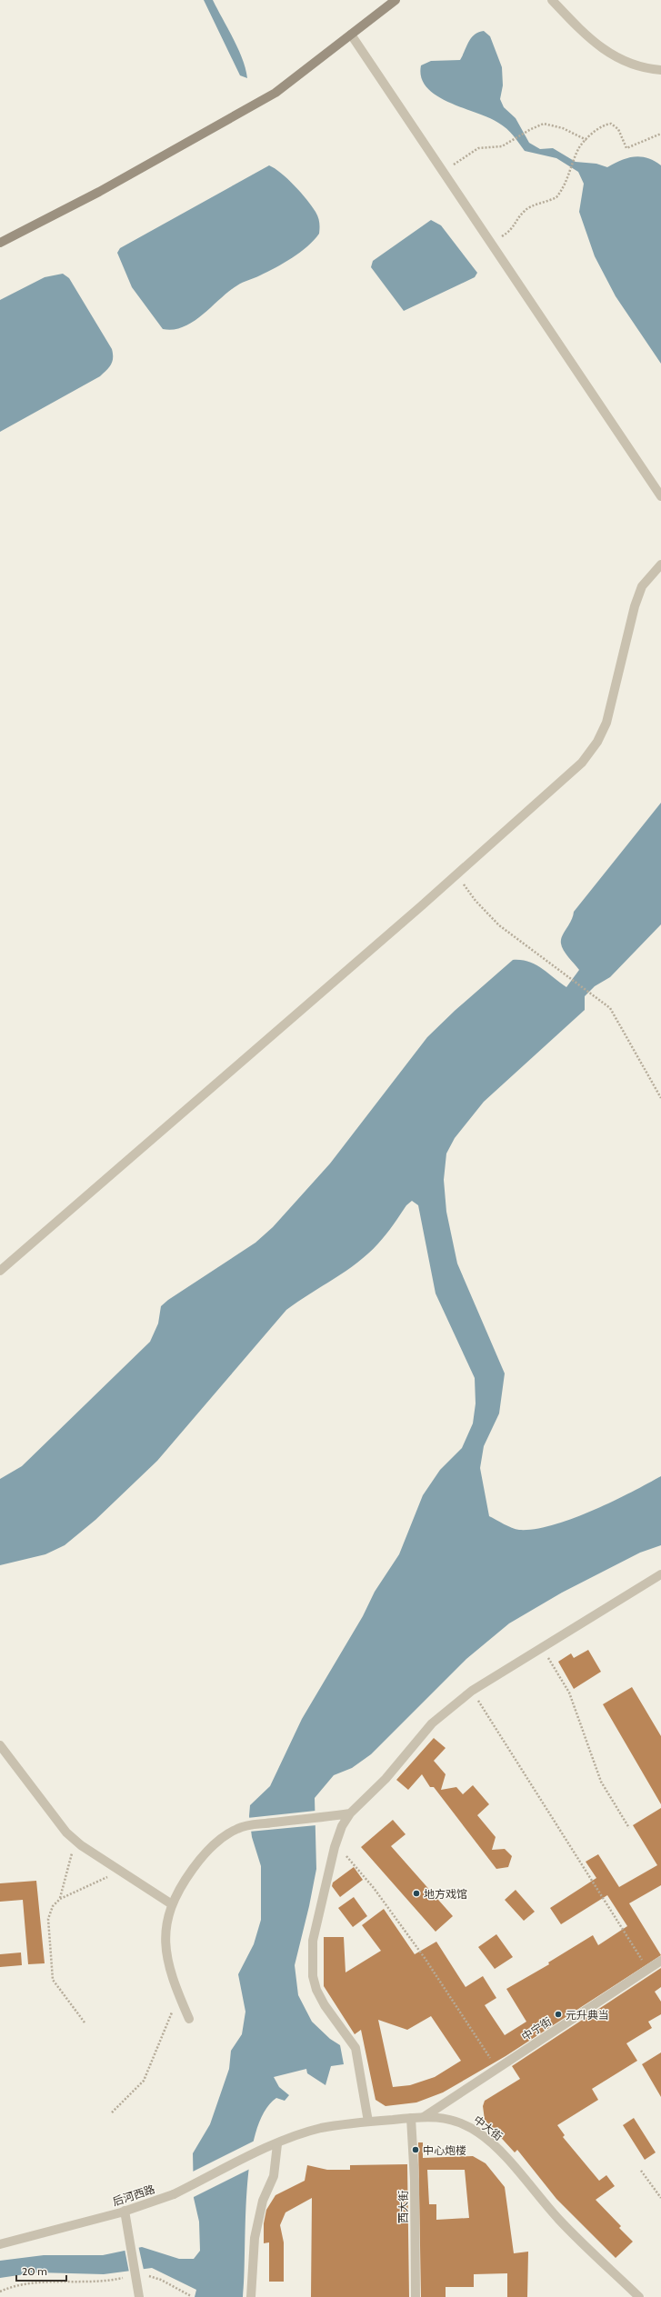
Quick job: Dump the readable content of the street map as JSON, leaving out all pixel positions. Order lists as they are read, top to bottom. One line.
{"streets":{"street":["中宁街","中大街","后河西路","西大街"]},"crossings":[["中宁街","中大街"],["中大街","后河西路"],["中大街","西大街"]],"places":["地方戏馆","元升典当","中心炮楼"],"scale_bar":"20 m"}
